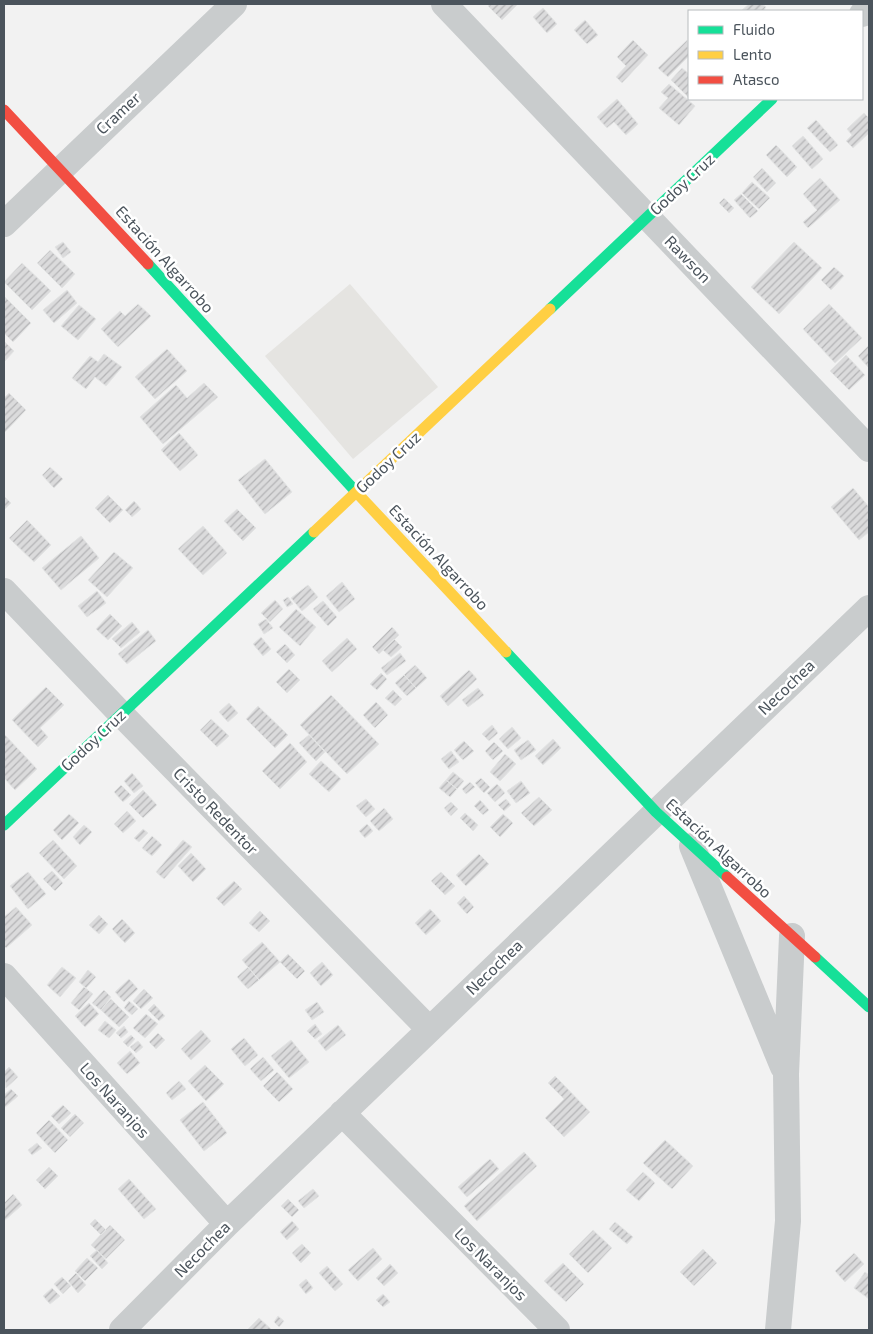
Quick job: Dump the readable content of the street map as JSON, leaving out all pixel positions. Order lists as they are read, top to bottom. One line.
{"streets":{"street":["Cramer","Godoy Cruz","Estación Algarrobo","Rawson","Necochea","Cristo Redentor","Los Naranjos"]},"crossings":[["Cramer","Estación Algarrobo"],["Godoy Cruz","Estación Algarrobo"],["Godoy Cruz","Rawson"],["Godoy Cruz","Cristo Redentor"],["Estación Algarrobo","Necochea"],["Necochea","Cristo Redentor"],["Necochea","Los Naranjos"]],"legend":["Fluido","Lento","Atasco"]}
